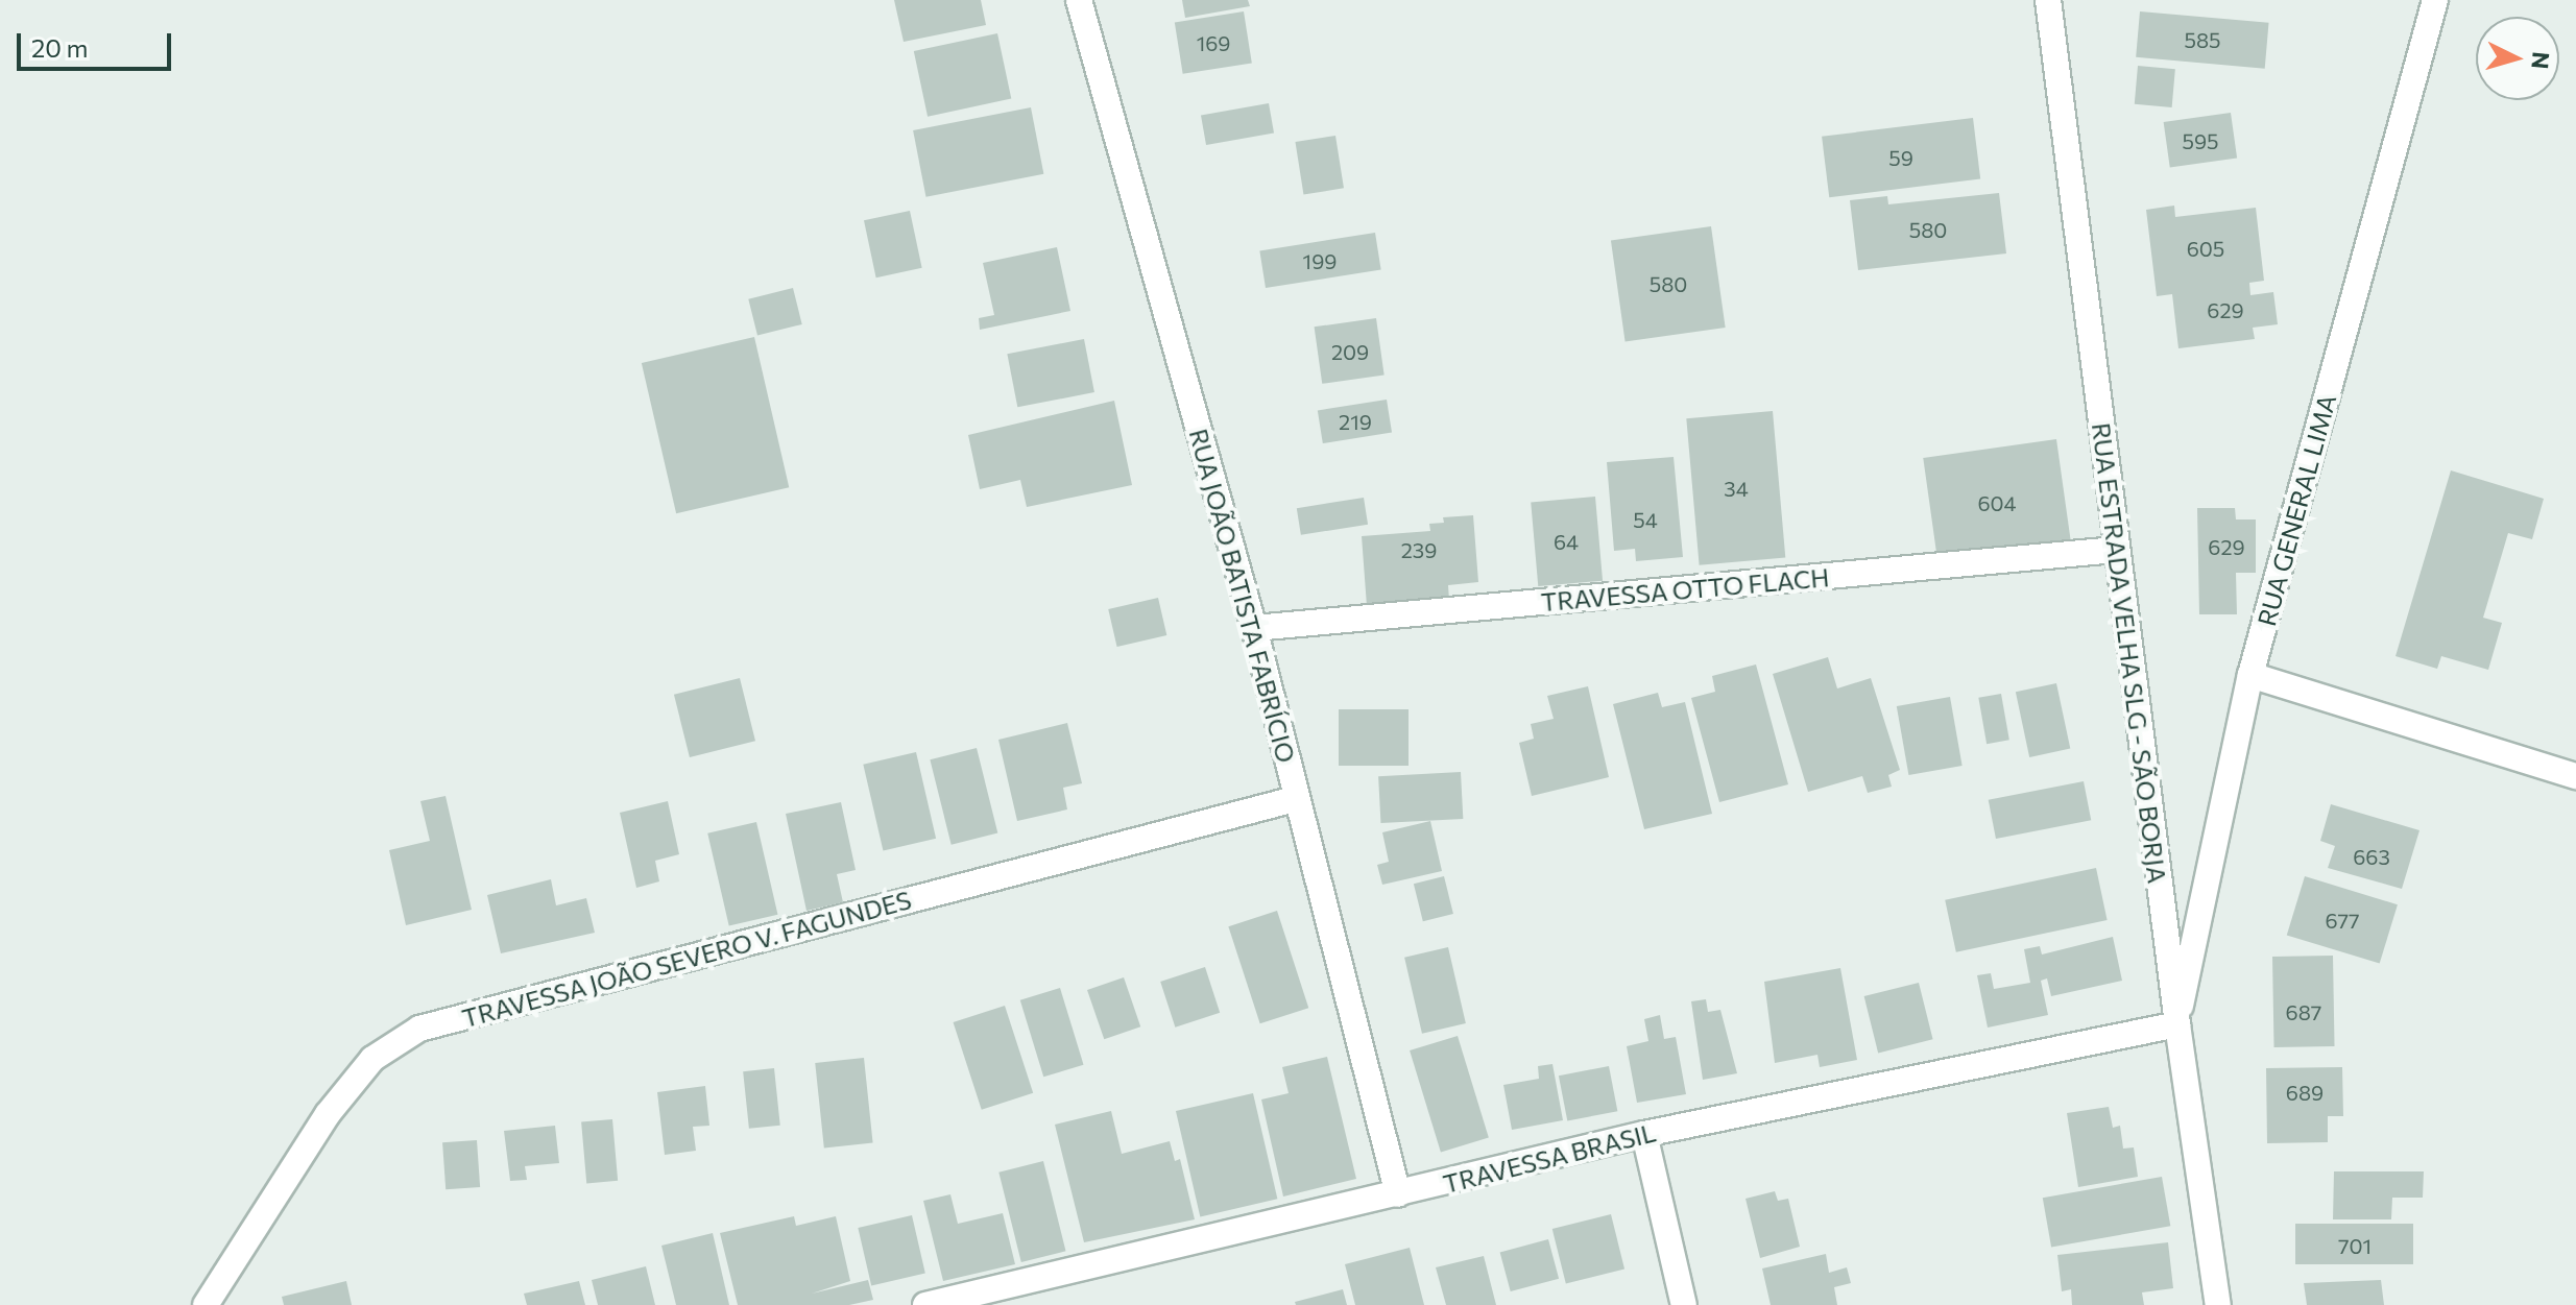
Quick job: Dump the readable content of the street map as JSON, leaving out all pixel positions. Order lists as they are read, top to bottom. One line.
{"streets":{"street":["RUA GENERAL LIMA","TRAVESSA OTTO FLACH","RUA JOÃO BATISTA FABRÍCIO","RUA ESTRADA VELHA SLG - SÃO BORJA","TRAVESSA JOÃO SEVERO V. FAGUNDES","TRAVESSA BRASIL"]},"crossings":[["RUA GENERAL LIMA","RUA ESTRADA VELHA SLG - SÃO BORJA"],["RUA GENERAL LIMA","TRAVESSA BRASIL"],["TRAVESSA OTTO FLACH","RUA JOÃO BATISTA FABRÍCIO"],["TRAVESSA OTTO FLACH","RUA ESTRADA VELHA SLG - SÃO BORJA"],["RUA JOÃO BATISTA FABRÍCIO","TRAVESSA JOÃO SEVERO V. FAGUNDES"],["RUA JOÃO BATISTA FABRÍCIO","TRAVESSA BRASIL"],["RUA ESTRADA VELHA SLG - SÃO BORJA","TRAVESSA BRASIL"]],"house_numbers":["585","169","595","59","580","605","199","580","629","209","219","34","604","54","64","629","239","663","677","687","689","701"],"scale_bar":"20 m","north":"right"}
